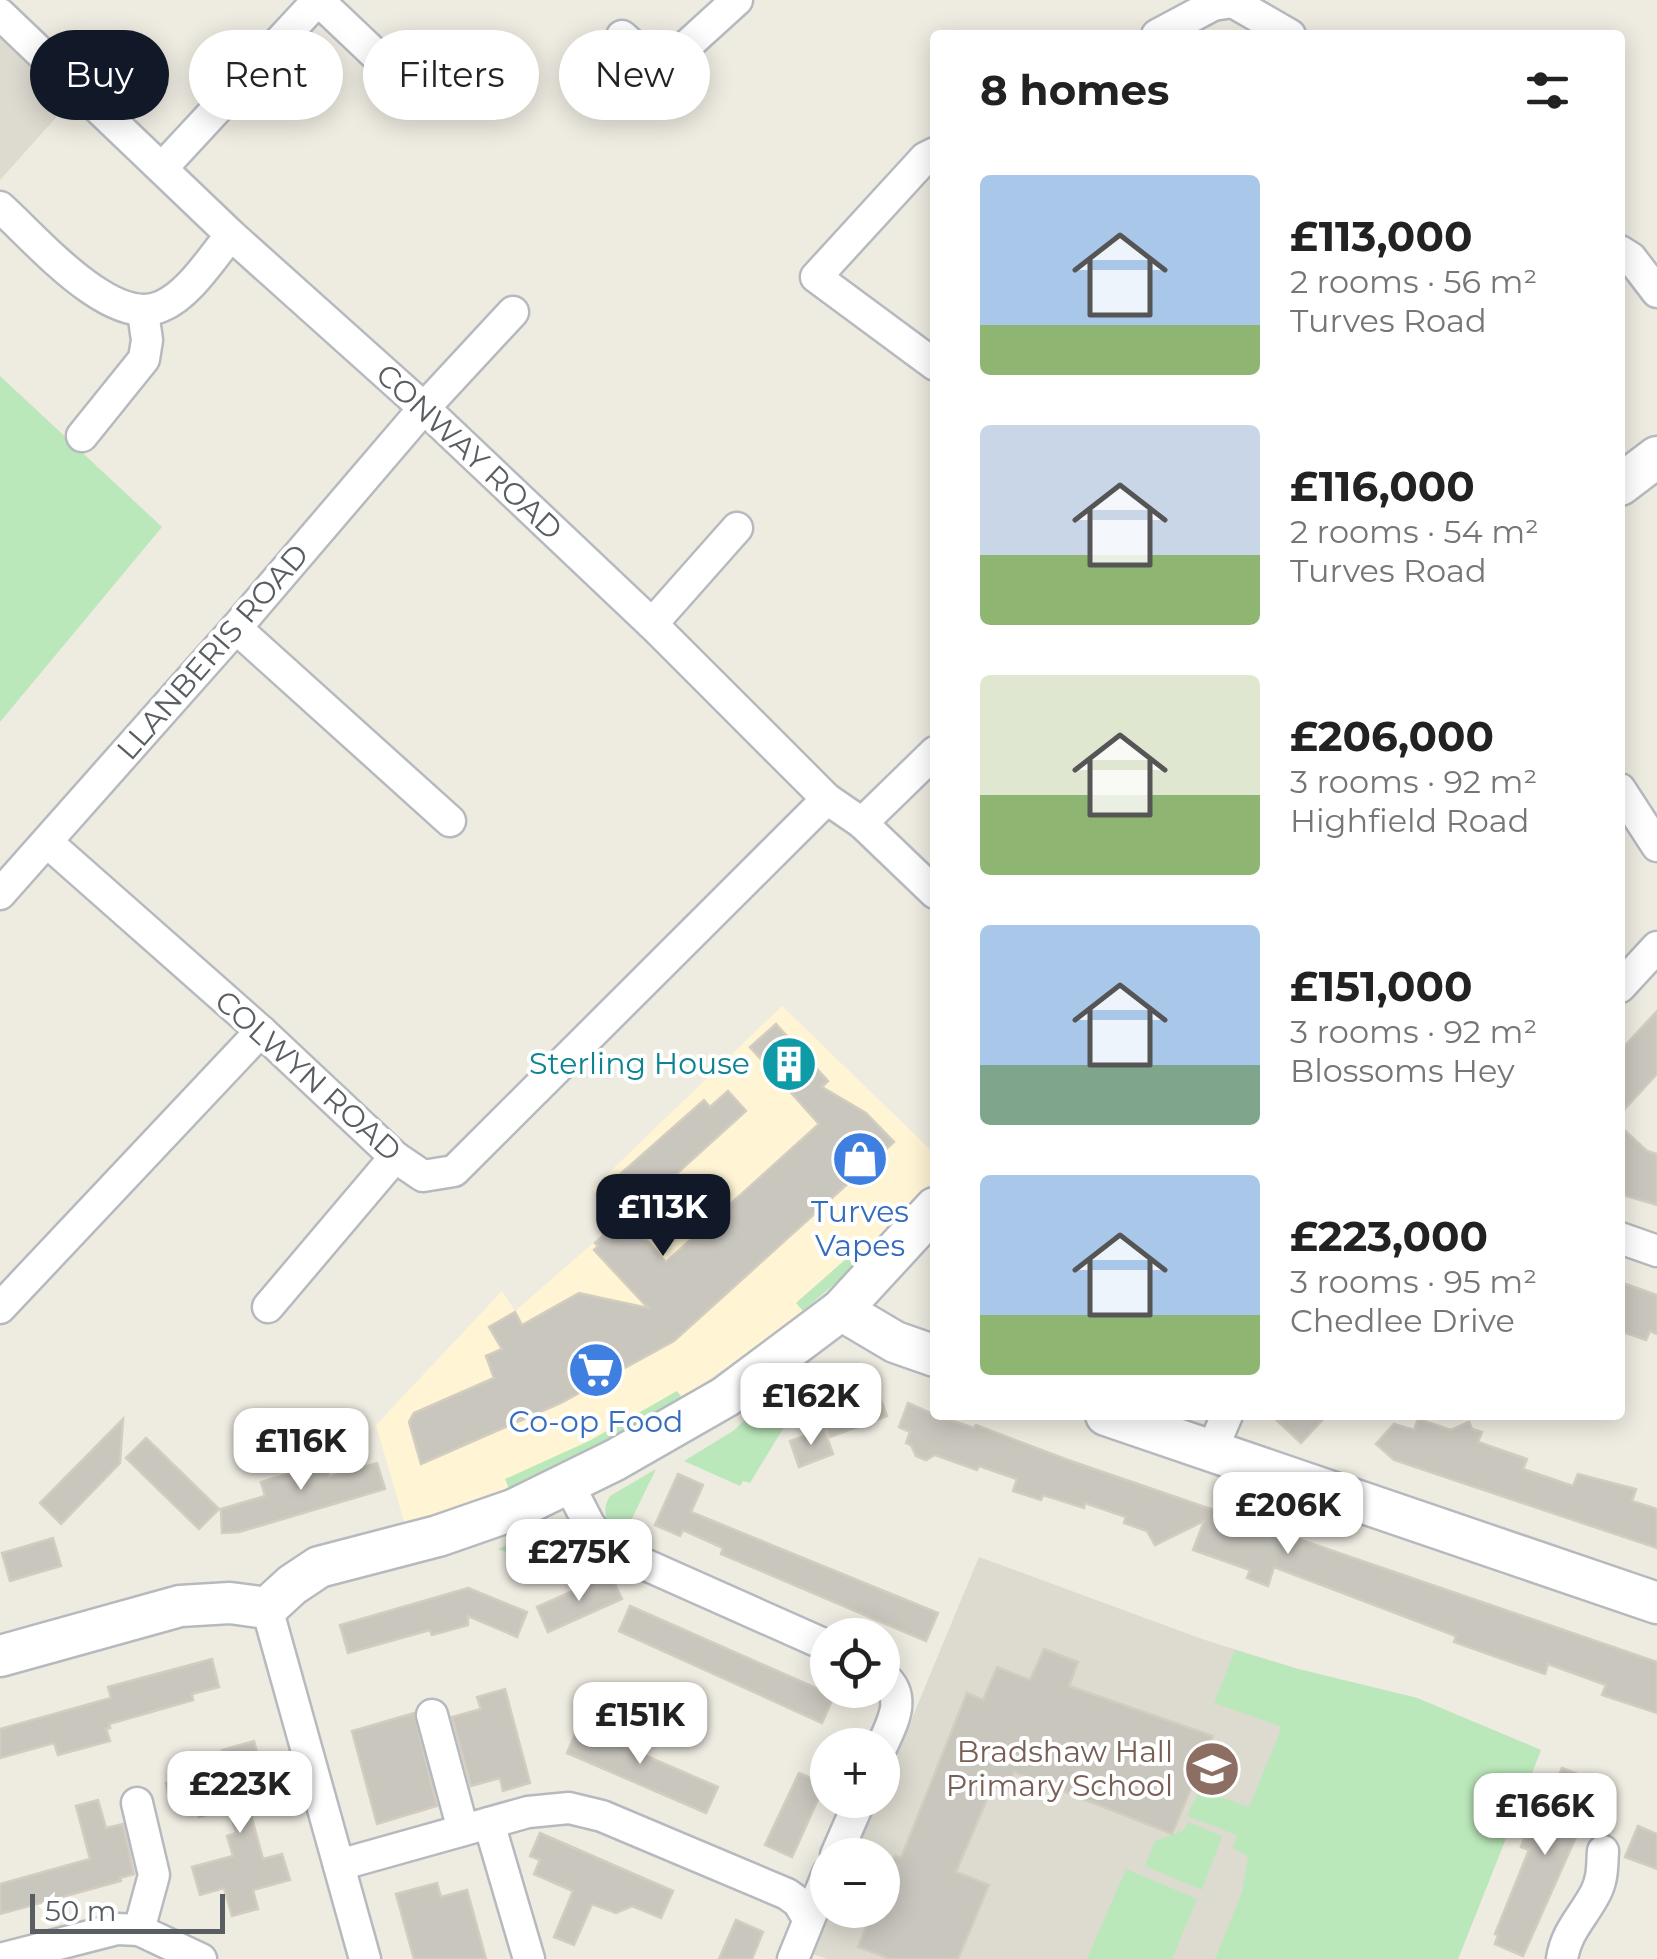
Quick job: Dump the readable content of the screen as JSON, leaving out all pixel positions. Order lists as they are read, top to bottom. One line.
{"streets":{"street":["CONWAY ROAD","LLANBERIS ROAD","COLWYN ROAD"]},"crossings":[["CONWAY ROAD","LLANBERIS ROAD"],["CONWAY ROAD","COLWYN ROAD"],["LLANBERIS ROAD","COLWYN ROAD"]],"places":{"building":["Sterling House"],"shop":["Turves Vapes"],"supermarket":["Co-op Food"],"school or university":["Bradshaw Hall Primary School"]},"scale_bar":"50 m","page":{"chip":["Buy","Rent","Filters","New"],"heading":"8 homes","list":[{"name":"£113,000","note":"2 rooms · 56 m² · Turves Road"},{"name":"£116,000","note":"2 rooms · 54 m² · Turves Road"},{"name":"£206,000","note":"3 rooms · 92 m² · Highfield Road"},{"name":"£151,000","note":"3 rooms · 92 m² · Blossoms Hey"},{"name":"£223,000","note":"3 rooms · 95 m² · Chedlee Drive"}],"price":["£113K","£162K","£116K","£206K","£275K","£151K","£223K","£166K"],"map_buttons":["+","−"],"scale":"50 m"}}
